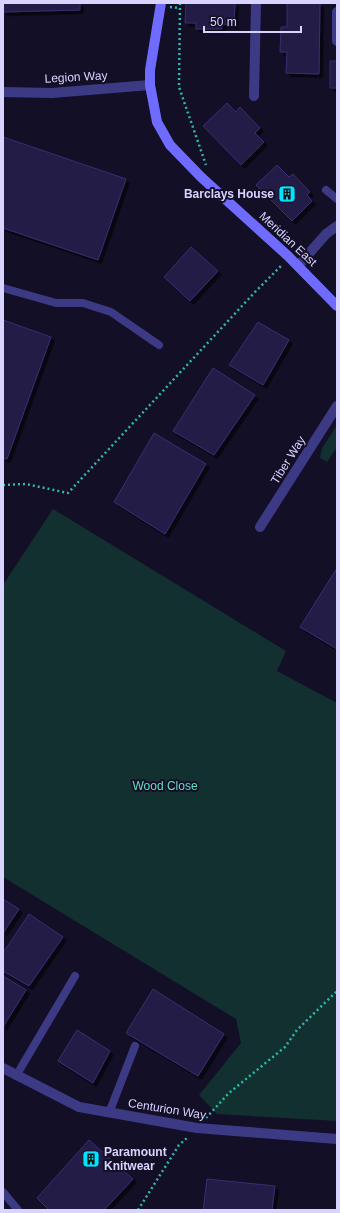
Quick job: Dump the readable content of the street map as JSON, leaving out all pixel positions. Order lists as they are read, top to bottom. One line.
{"streets":{"street":["Legion Way","Meridian East","Tiber Way","Centurion Way"]},"crossings":[["Legion Way","Meridian East"]],"parks":["Wood Close"],"places":{"building":["Barclays House","Paramount Knitwear"]},"scale_bar":"50 m"}
